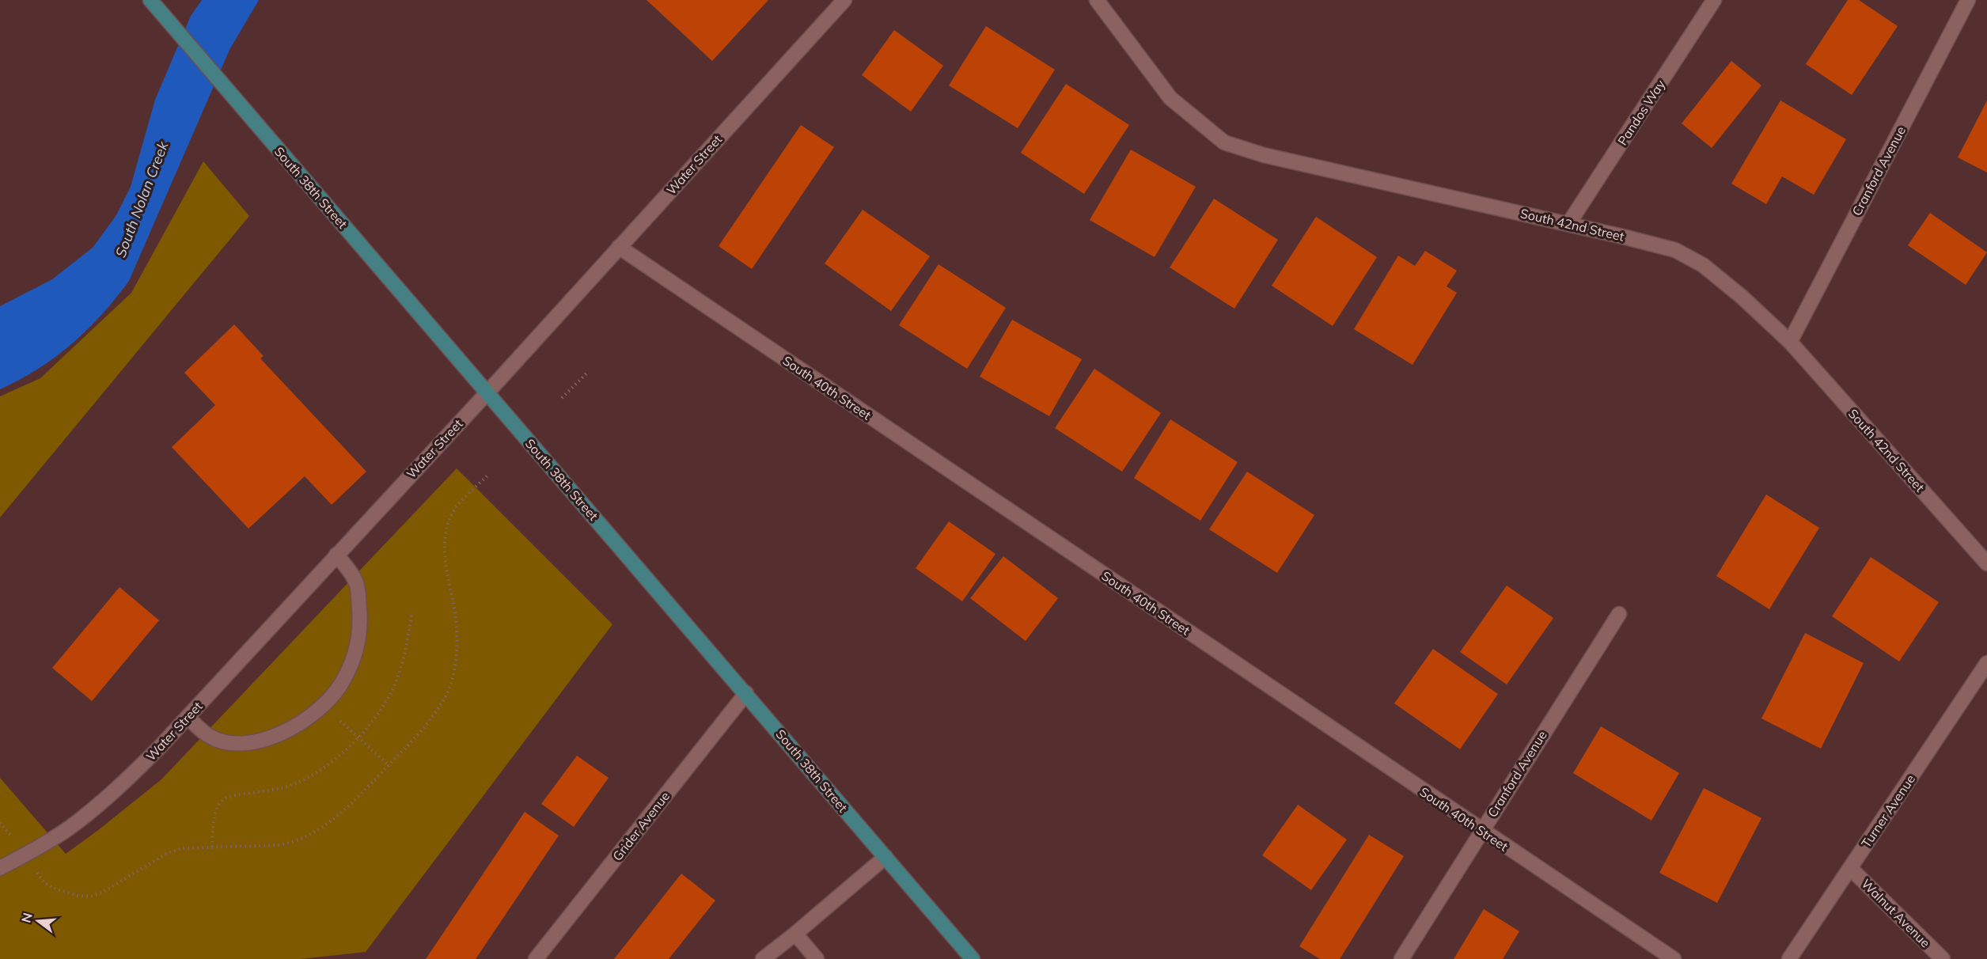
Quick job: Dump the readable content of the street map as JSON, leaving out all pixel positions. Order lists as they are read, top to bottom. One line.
{"streets":{"main road":["South 38th Street"],"street":["Pandos Way","Water Street","Cranford Avenue","South 42nd Street","South 40th Street","Turner Avenue","Grider Avenue","Walnut Avenue"]},"crossings":[["Pandos Way","South 42nd Street"],["Water Street","South 38th Street"],["Water Street","South 40th Street"],["Cranford Avenue","South 42nd Street"],["Cranford Avenue","South 40th Street"],["South 38th Street","Grider Avenue"],["Turner Avenue","Walnut Avenue"]],"water":["South Nolan Creek"],"north":"left"}
